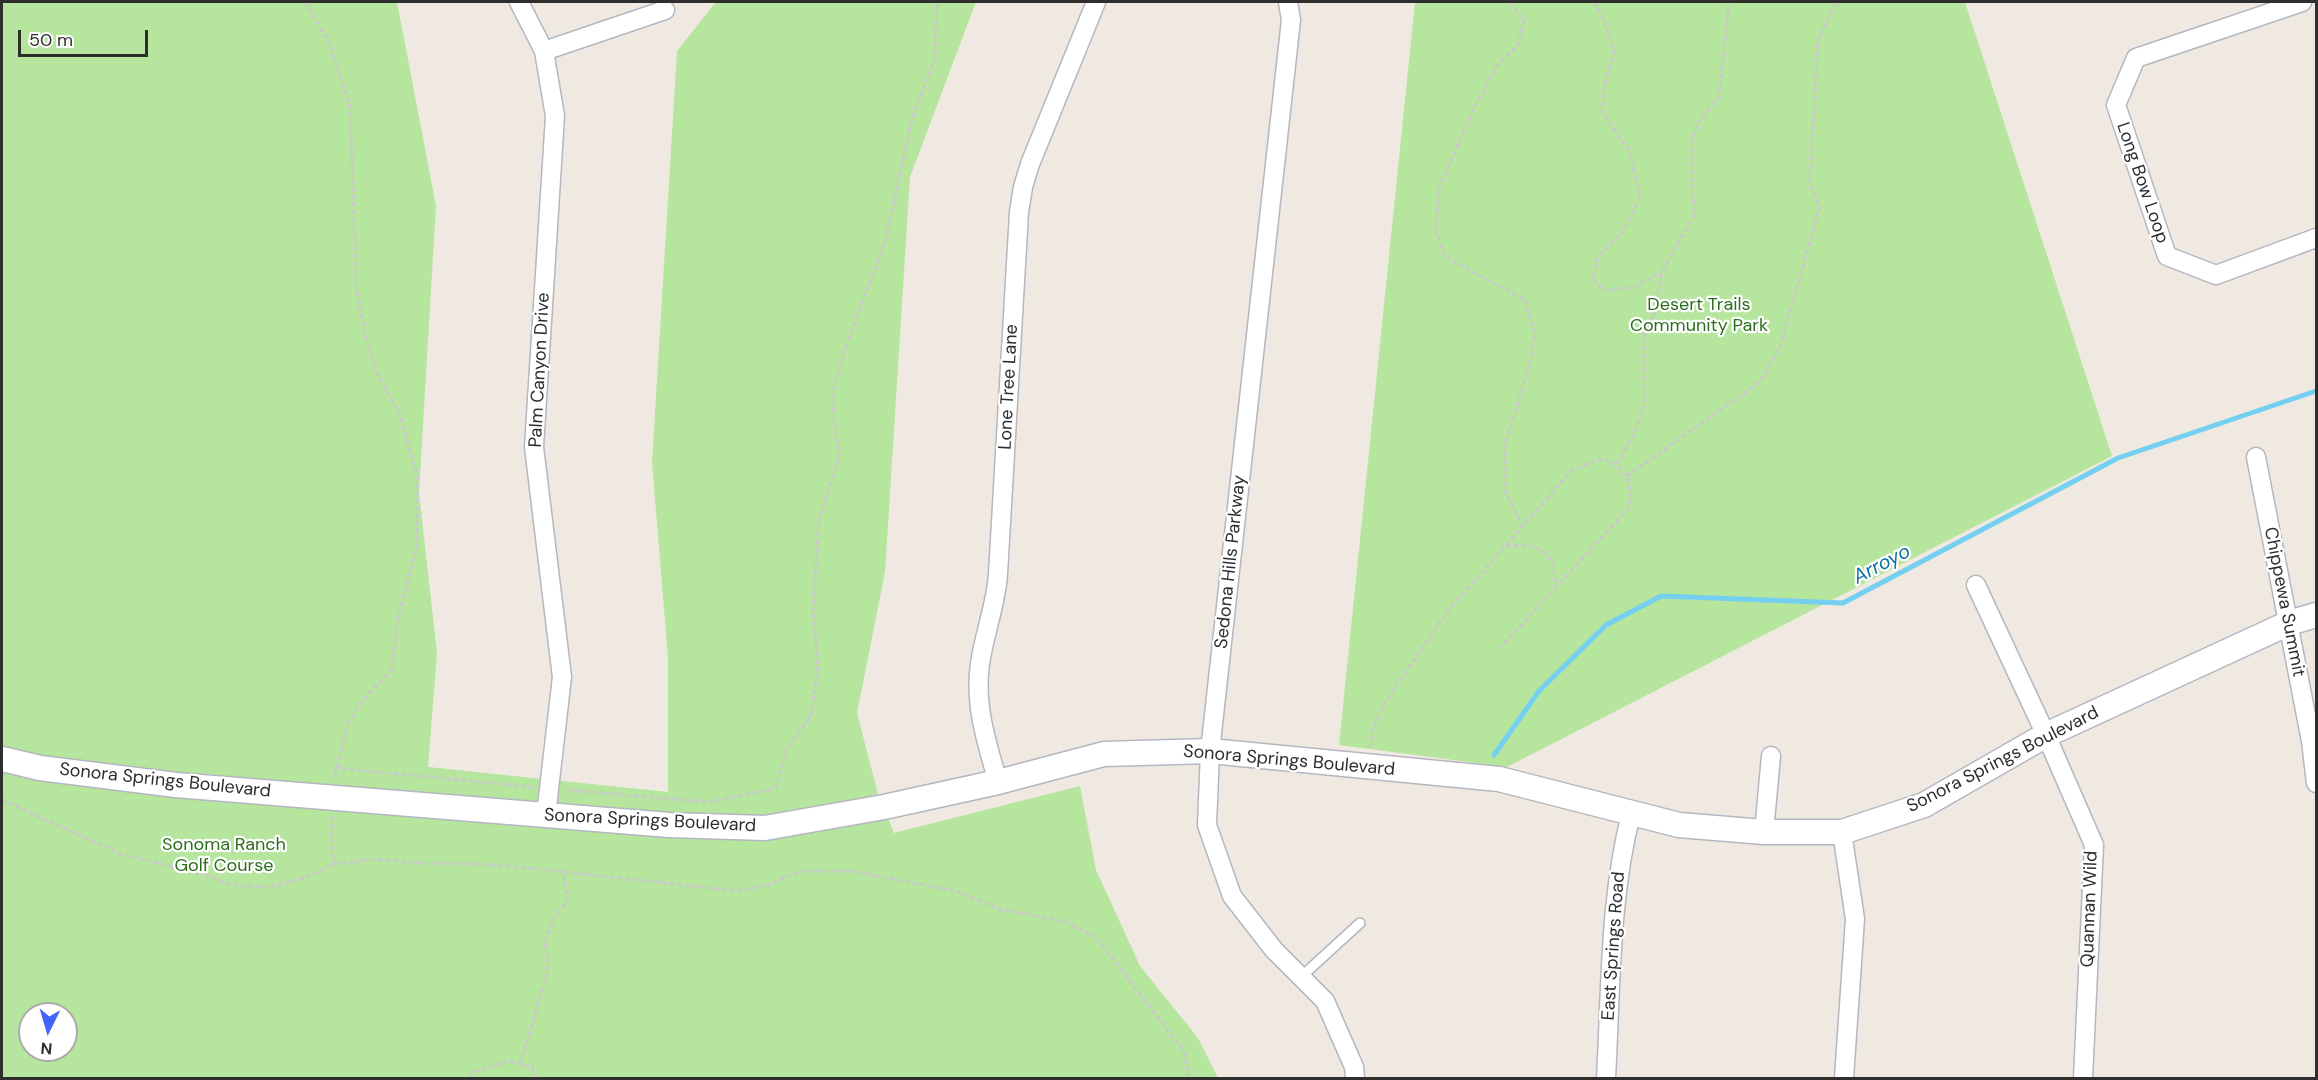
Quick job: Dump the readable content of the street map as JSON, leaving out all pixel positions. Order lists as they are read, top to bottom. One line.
{"streets":{"street":["Long Bow Loop","Palm Canyon Drive","Lone Tree Lane","Sedona Hills Parkway","Chippewa Summit","Sonora Springs Boulevard","Quannan Wild","East Springs Road"]},"crossings":[["Palm Canyon Drive","Sonora Springs Boulevard"],["Lone Tree Lane","Sonora Springs Boulevard"],["Sedona Hills Parkway","Sonora Springs Boulevard"],["Chippewa Summit","Sonora Springs Boulevard"],["Sonora Springs Boulevard","Quannan Wild"],["Sonora Springs Boulevard","East Springs Road"]],"water":["Arroyo"],"parks":["Desert Trails Community Park","Sonoma Ranch Golf Course"],"scale_bar":"50 m","north":"bottom"}
